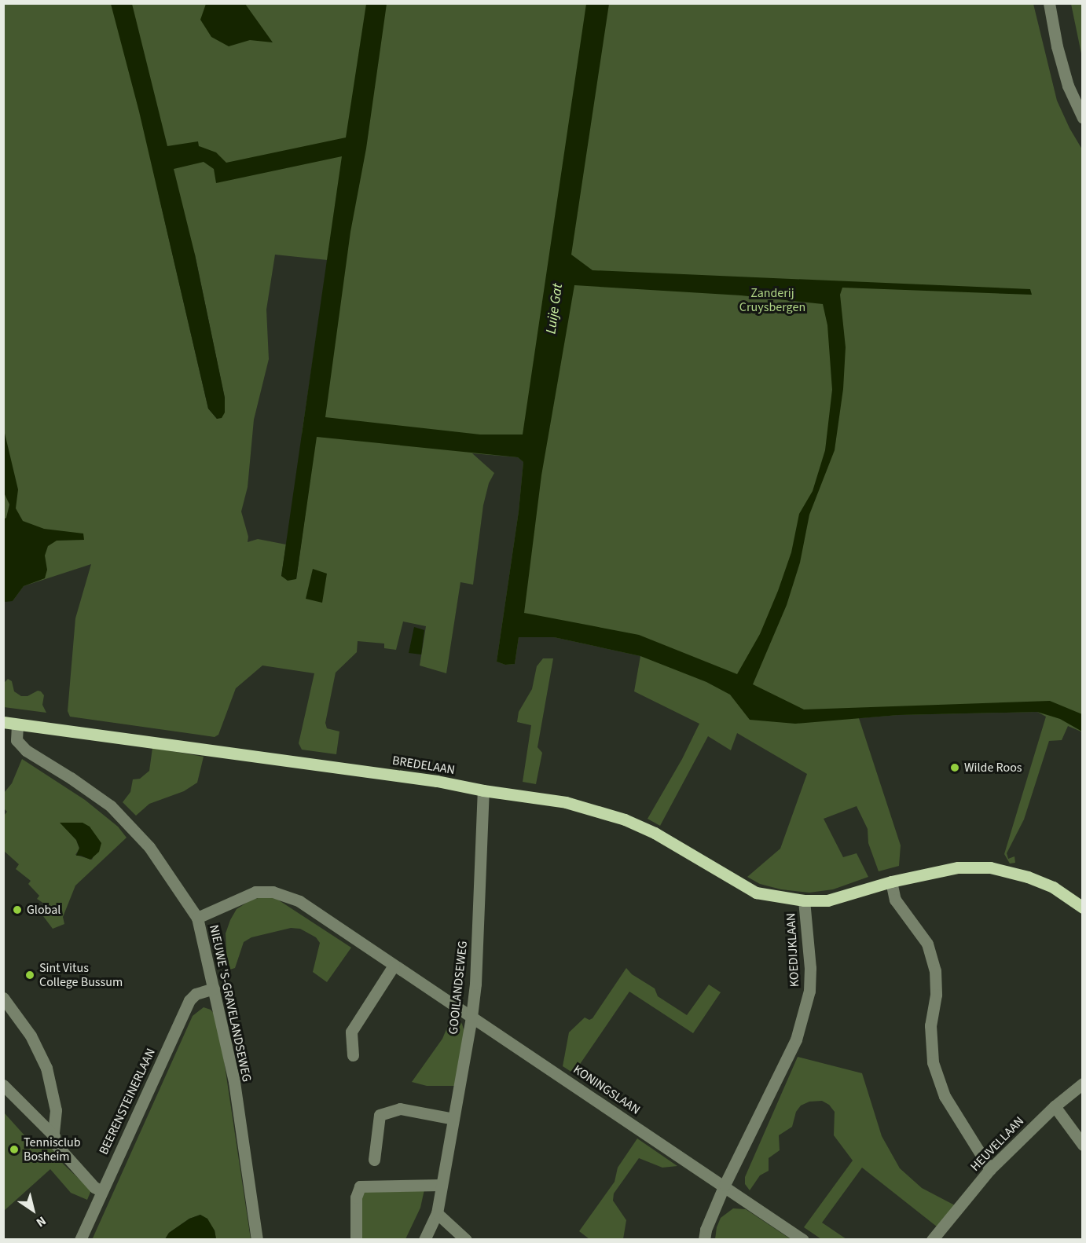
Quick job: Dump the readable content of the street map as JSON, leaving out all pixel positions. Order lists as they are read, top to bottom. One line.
{"streets":{"main road":["BREDELAAN","KOEDIJKLAAN"],"street":["GOOILANDSEWEG","NIEUWE 'S-GRAVELANDSEWEG","KONINGSLAAN","BEERENSTEINERLAAN","HEUVELLAAN"]},"crossings":[["BREDELAAN","KOEDIJKLAAN"],["BREDELAAN","GOOILANDSEWEG"],["BREDELAAN","NIEUWE 'S-GRAVELANDSEWEG"],["KOEDIJKLAAN","KONINGSLAAN"],["GOOILANDSEWEG","KONINGSLAAN"],["NIEUWE 'S-GRAVELANDSEWEG","KONINGSLAAN"],["NIEUWE 'S-GRAVELANDSEWEG","BEERENSTEINERLAAN"]],"water":["Luije Gat"],"parks":["Zanderij Cruysbergen"],"places":["Wilde Roos","Global","Sint Vitus College Bussum","Tennisclub Bosheim"],"north":"bottom right"}
